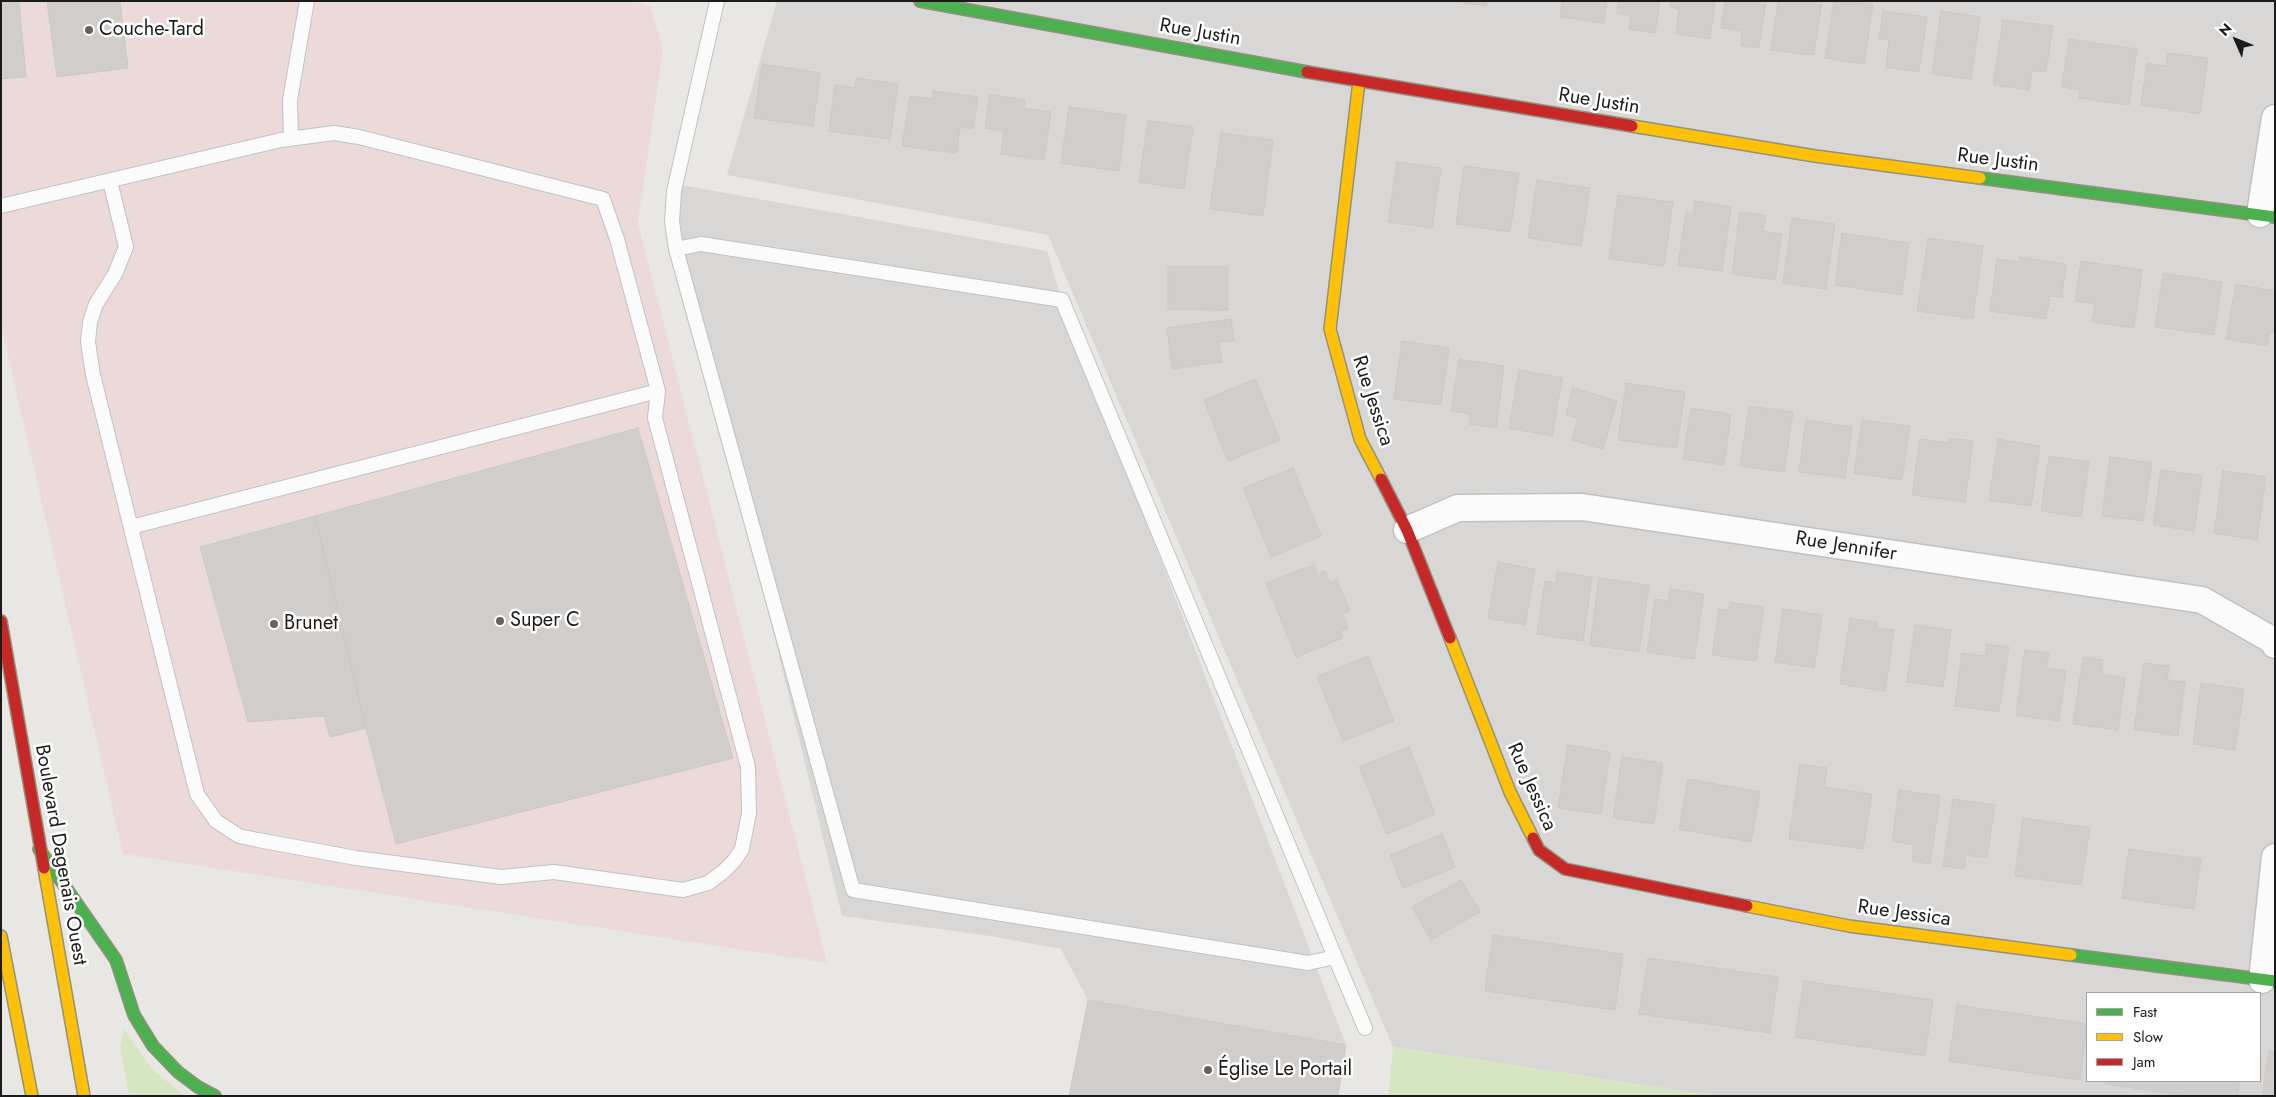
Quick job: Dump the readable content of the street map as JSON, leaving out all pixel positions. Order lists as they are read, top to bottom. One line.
{"streets":{"street":["Rue Justin","Rue Jessica","Rue Jennifer","Boulevard Dagenais Ouest"]},"crossings":[["Rue Justin","Rue Jessica"],["Rue Jessica","Rue Jennifer"]],"places":["Couche-Tard","Super C","Brunet","Église Le Portail"],"legend":["Fast","Slow","Jam"],"north":"top left"}
